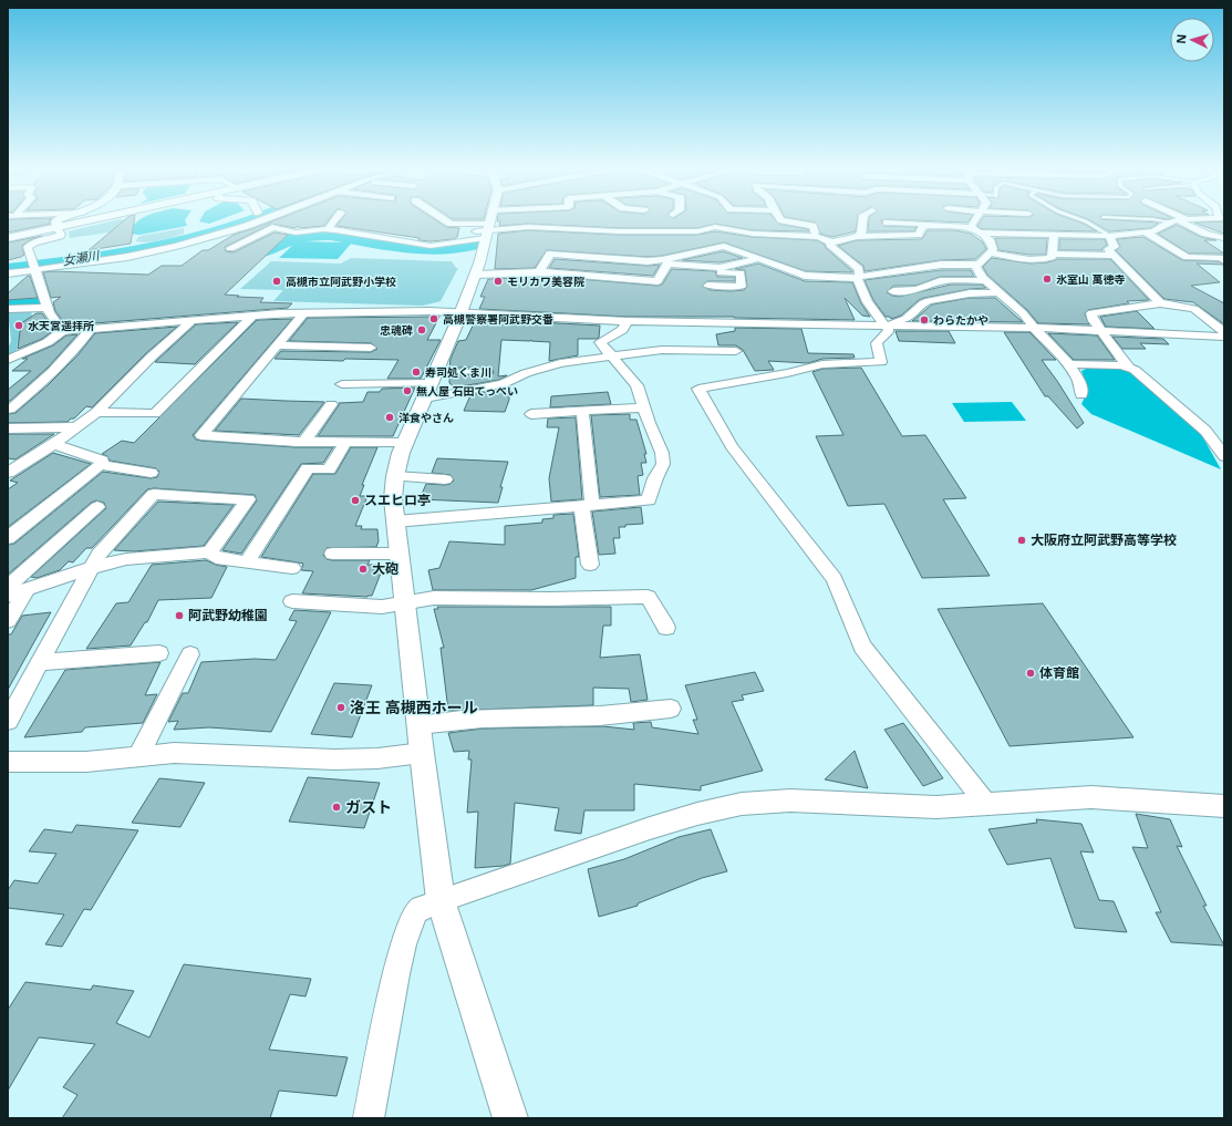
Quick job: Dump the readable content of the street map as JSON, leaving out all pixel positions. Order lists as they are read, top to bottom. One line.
{"water":["女瀬川"],"places":["氷室山 萬徳寺","高槻市立阿武野小学校","モリカワ美容院","高槻警察署阿武野交番","わらたかや","水天宮遥拝所","忠魂碑","寿司処くま川","無人屋 石田てっぺい","洋食やさん","スエヒロ亭","大阪府立阿武野高等学校","大砲","阿武野幼稚園","体育館","洛王 高槻西ホール","ガスト"],"north":"left"}
